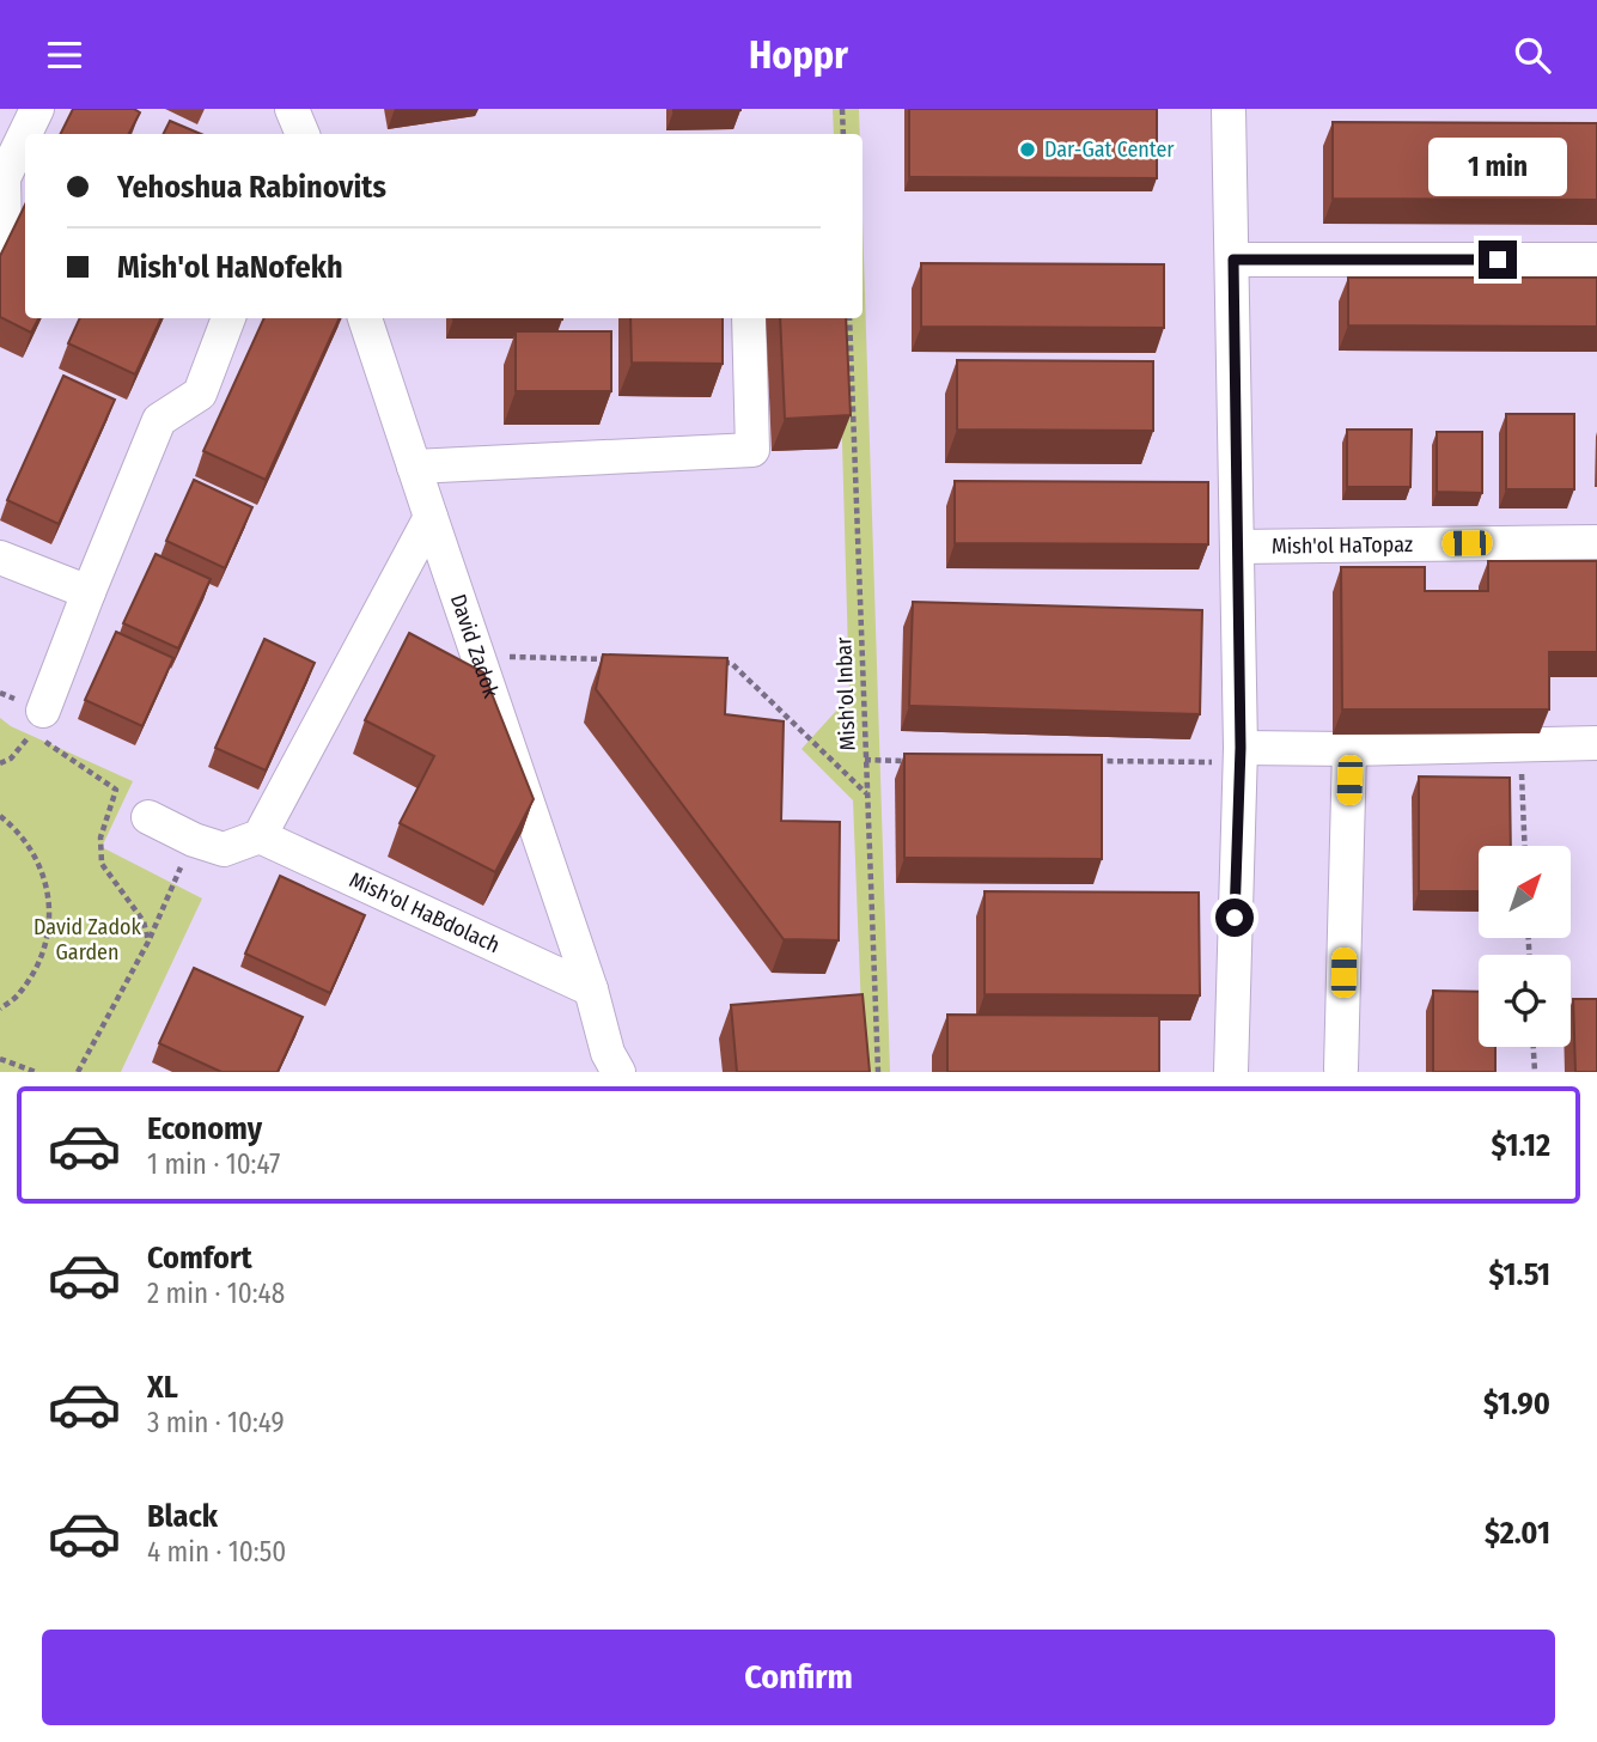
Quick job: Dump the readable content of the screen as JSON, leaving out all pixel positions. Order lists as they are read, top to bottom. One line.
{"streets":{"street":["Mish'ol HaTopaz","David Zadok","Mish'ol HaBdolach"],"path":["Mish'ol Inbar"]},"crossings":[["David Zadok","Mish'ol HaBdolach"]],"parks":["David Zadok Garden"],"places":["Dar-Gat Center"],"north":"top right","page":{"header":"Hoppr","banner":["Yehoshua Rabinovits","Mish'ol HaNofekh"],"bubble":"1 min","list":[{"name":"Economy","note":"1 min · 10:47","value":"$1.12"},{"name":"Comfort","note":"2 min · 10:48","value":"$1.51"},{"name":"XL","note":"3 min · 10:49","value":"$1.90"},{"name":"Black","note":"4 min · 10:50","value":"$2.01"}],"buttons":"Confirm"}}
